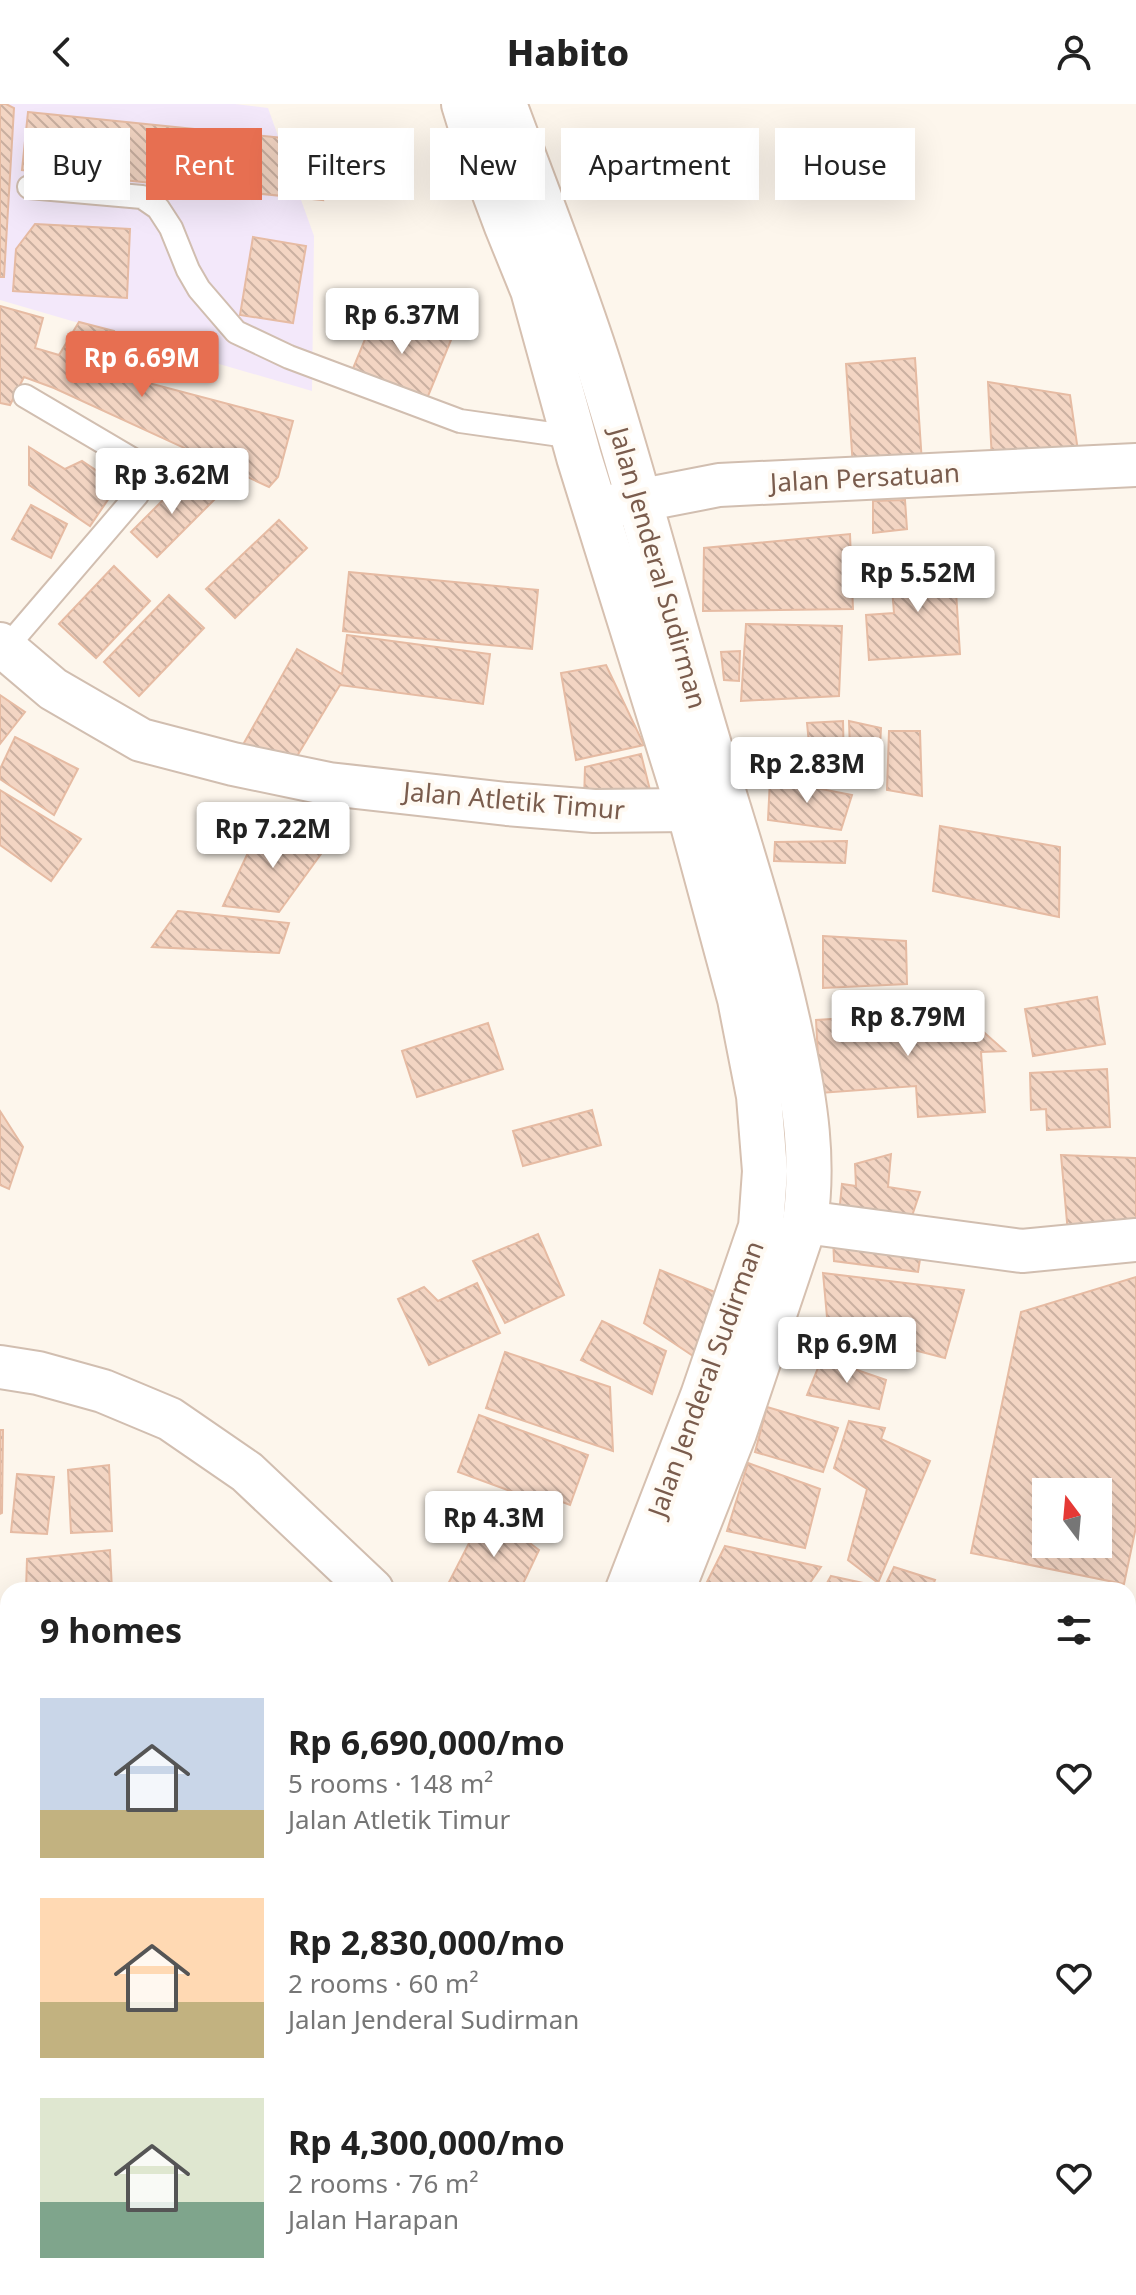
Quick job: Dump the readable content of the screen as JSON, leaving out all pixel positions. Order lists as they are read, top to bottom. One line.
{"streets":{"main road":["Jalan Jenderal Sudirman"],"street":["Jalan Persatuan","Jalan Atletik Timur"]},"crossings":[["Jalan Persatuan","Jalan Jenderal Sudirman"],["Jalan Jenderal Sudirman","Jalan Atletik Timur"]],"north":"top","page":{"header":"Habito","chip":["Buy","Rent","Filters","New","Apartment","House"],"price":["Rp 6.37M","Rp 6.69M","Rp 3.62M","Rp 5.52M","Rp 2.83M","Rp 7.22M","Rp 8.79M","Rp 6.9M","Rp 4.3M"],"heading":"9 homes","list":[{"name":"Rp 6,690,000/mo","note":"5 rooms · 148 m² · Jalan Atletik Timur"},{"name":"Rp 2,830,000/mo","note":"2 rooms · 60 m² · Jalan Jenderal Sudirman"},{"name":"Rp 4,300,000/mo","note":"2 rooms · 76 m² · Jalan Harapan"}]}}
